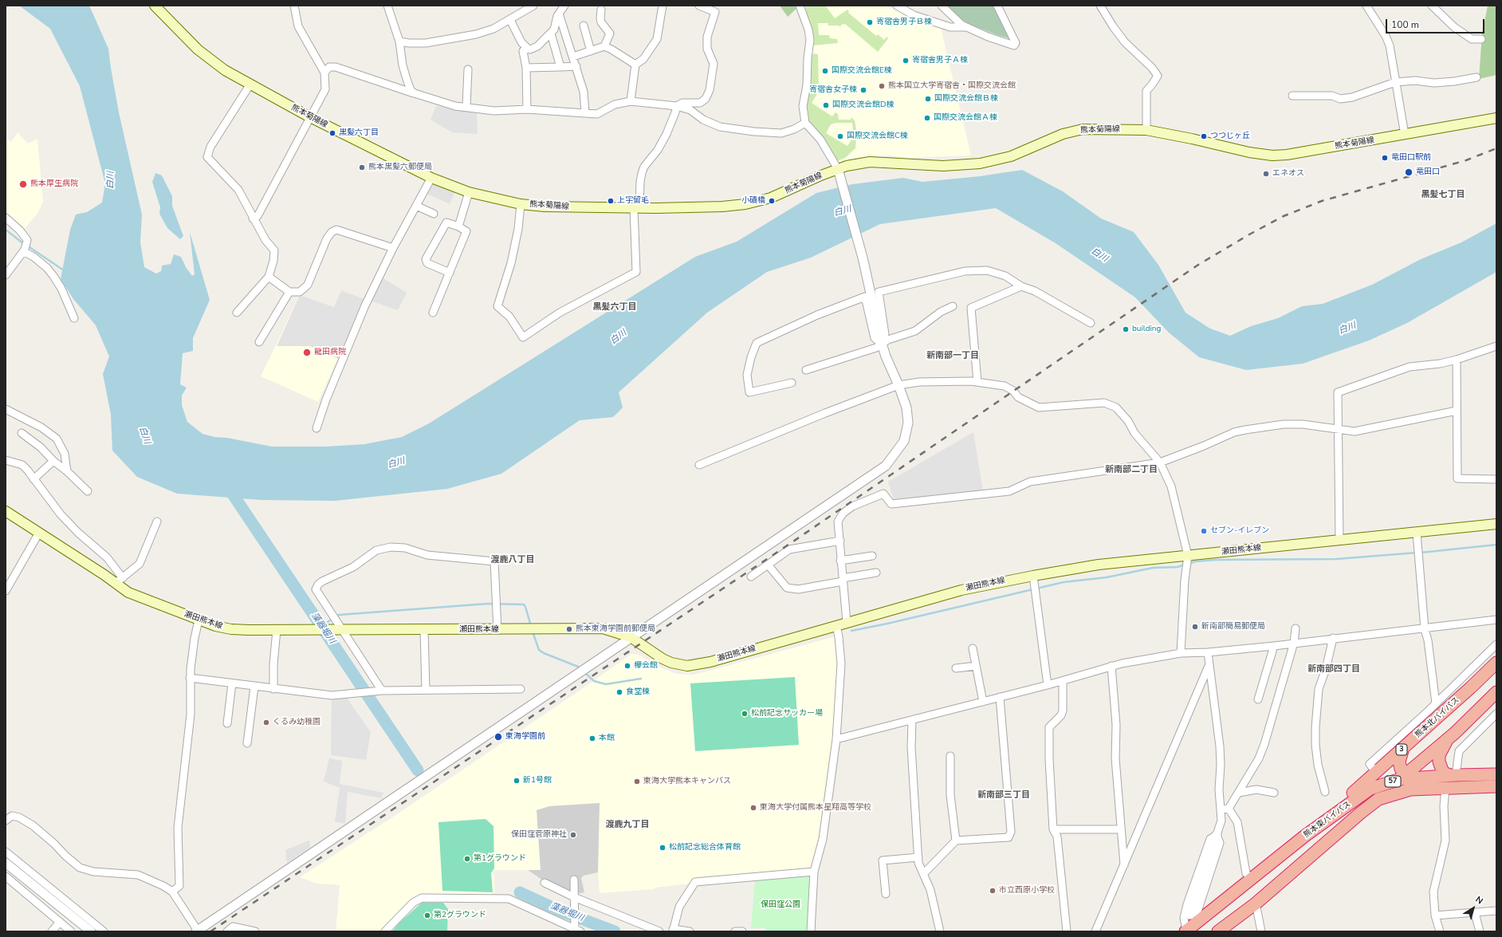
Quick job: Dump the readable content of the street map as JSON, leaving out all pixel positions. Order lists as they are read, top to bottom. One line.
{"streets":{"highway":["熊本北バイパス","3","57","熊本東バイパス"],"main road":["熊本菊陽線","瀬田熊本線"]},"crossings":[["熊本北バイパス","熊本東バイパス"]],"districts":["黒髪七丁目","黒髪六丁目","新南部一丁目","新南部二丁目","渡鹿八丁目","新南部四丁目","新南部三丁目","渡鹿九丁目"],"water":["白川","藻器堀川"],"parks":["保田窪公園"],"places":["寄宿舎男子Ｂ棟","寄宿舎男子Ａ棟","国際交流会館E棟","熊本国立大学寄宿舎・国際交流会館","寄宿舎女子棟","国際交流会館Ｂ棟","国際交流会館D棟","国際交流会館Ａ棟","黒髪六丁目","国際交流会館C棟","つつじヶ丘","竜田口駅前","熊本黒髪六郵便局","竜田口","エネオス","熊本厚生病院","上宇留毛","小磧橋","building","龍田病院","セブン-イレブン","新南部簡易郵便局","熊本東海学園前郵便局","欅会館","食堂棟","松前記念サッカー場","くるみ幼稚園","東海学園前","本館","新1号館","東海大学熊本キャンパス","東海大学付属熊本星翔高等学校","保田窪菅原神社","松前記念総合体育館","第1グラウンド","市立西原小学校","第2グラウンド"],"scale_bar":"100 m","north":"top right"}
